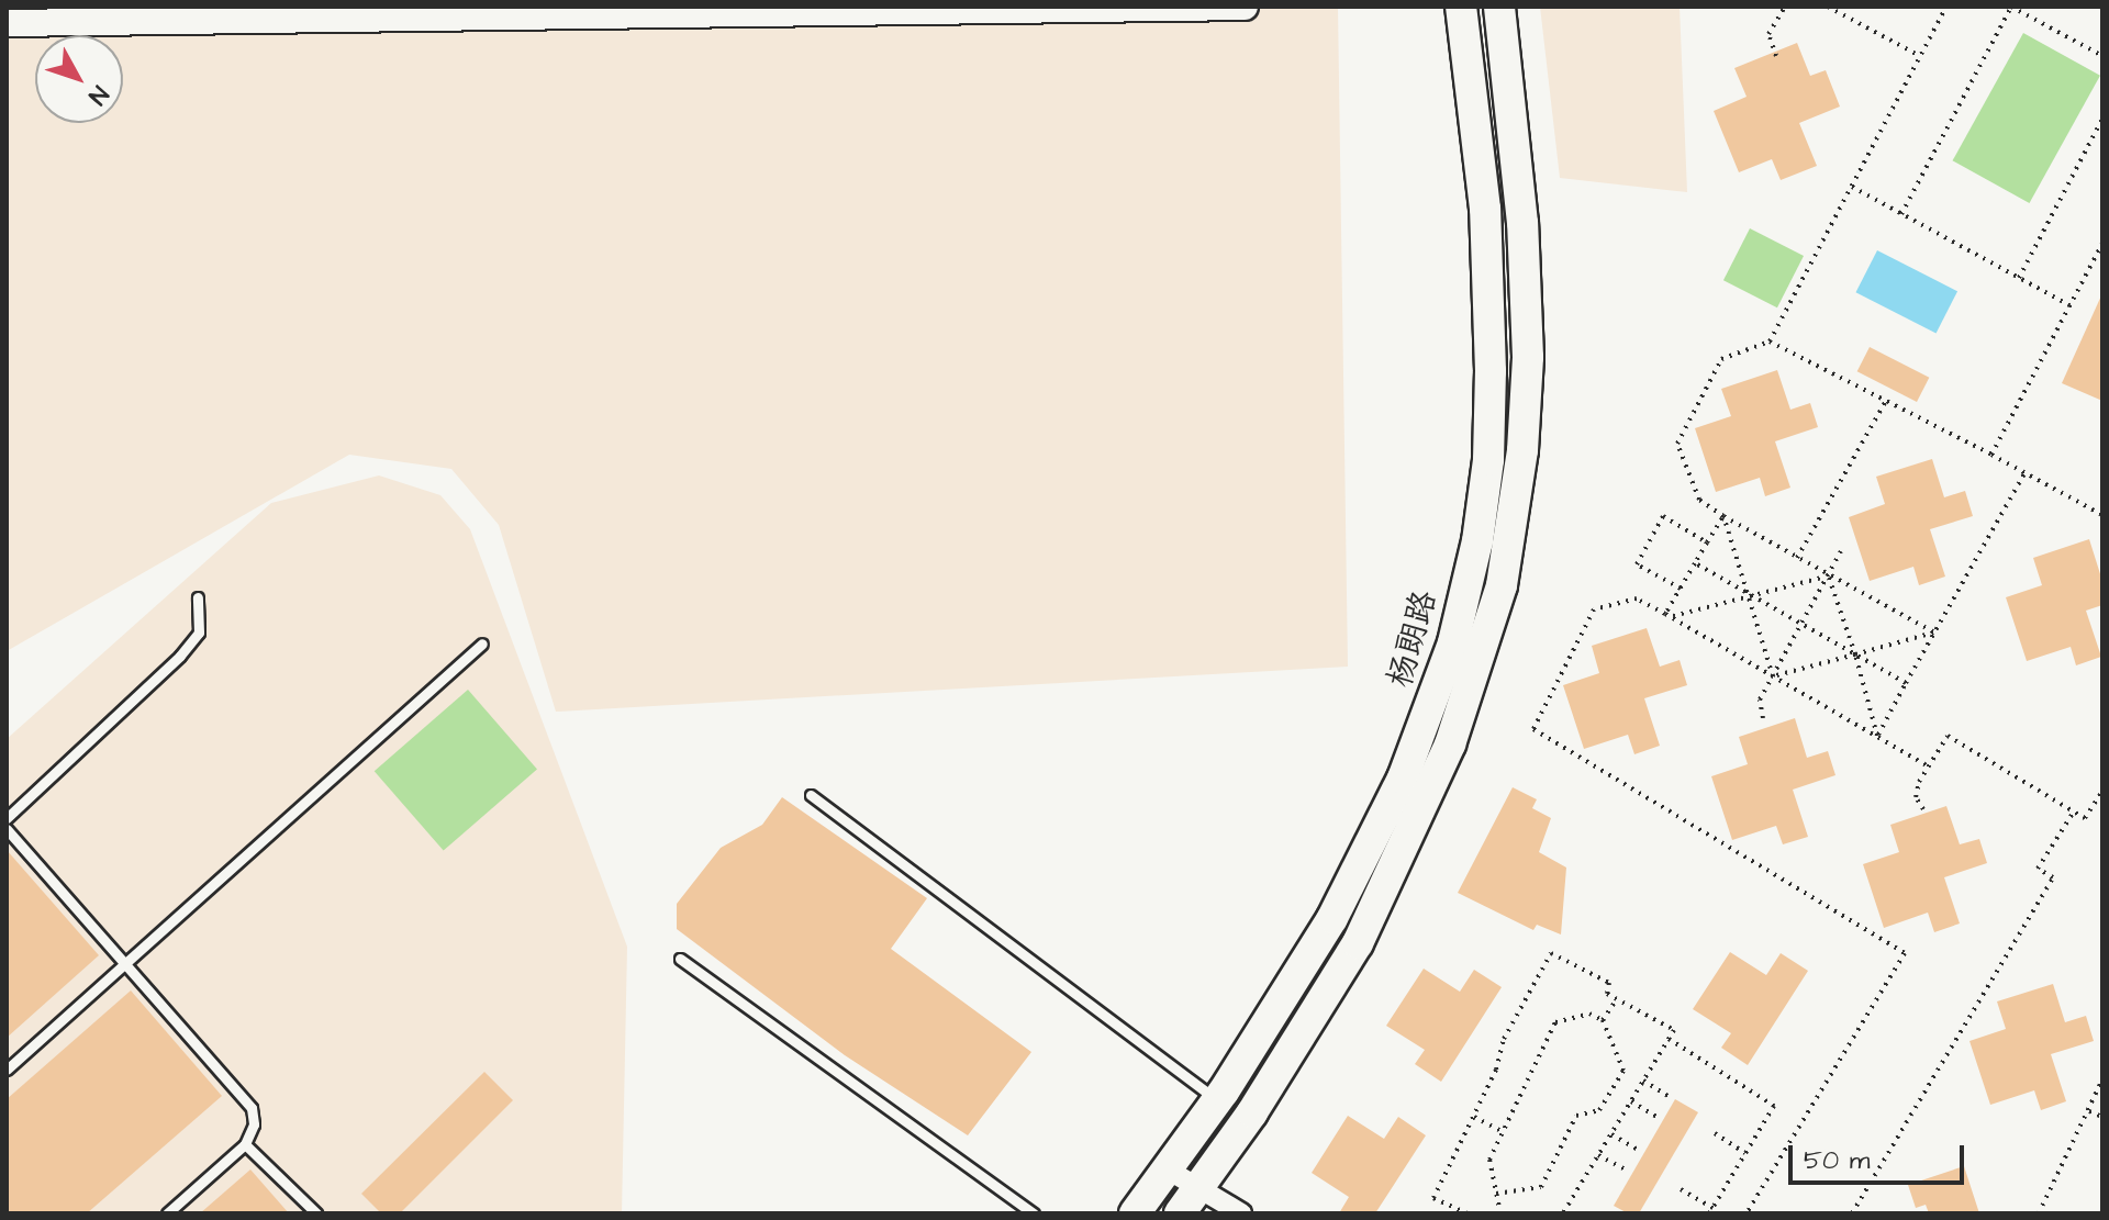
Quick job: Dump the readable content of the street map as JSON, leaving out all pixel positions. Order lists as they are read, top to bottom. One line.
{"streets":{"main road":["杨朗路"]},"scale_bar":"50 m","north":"bottom right"}
